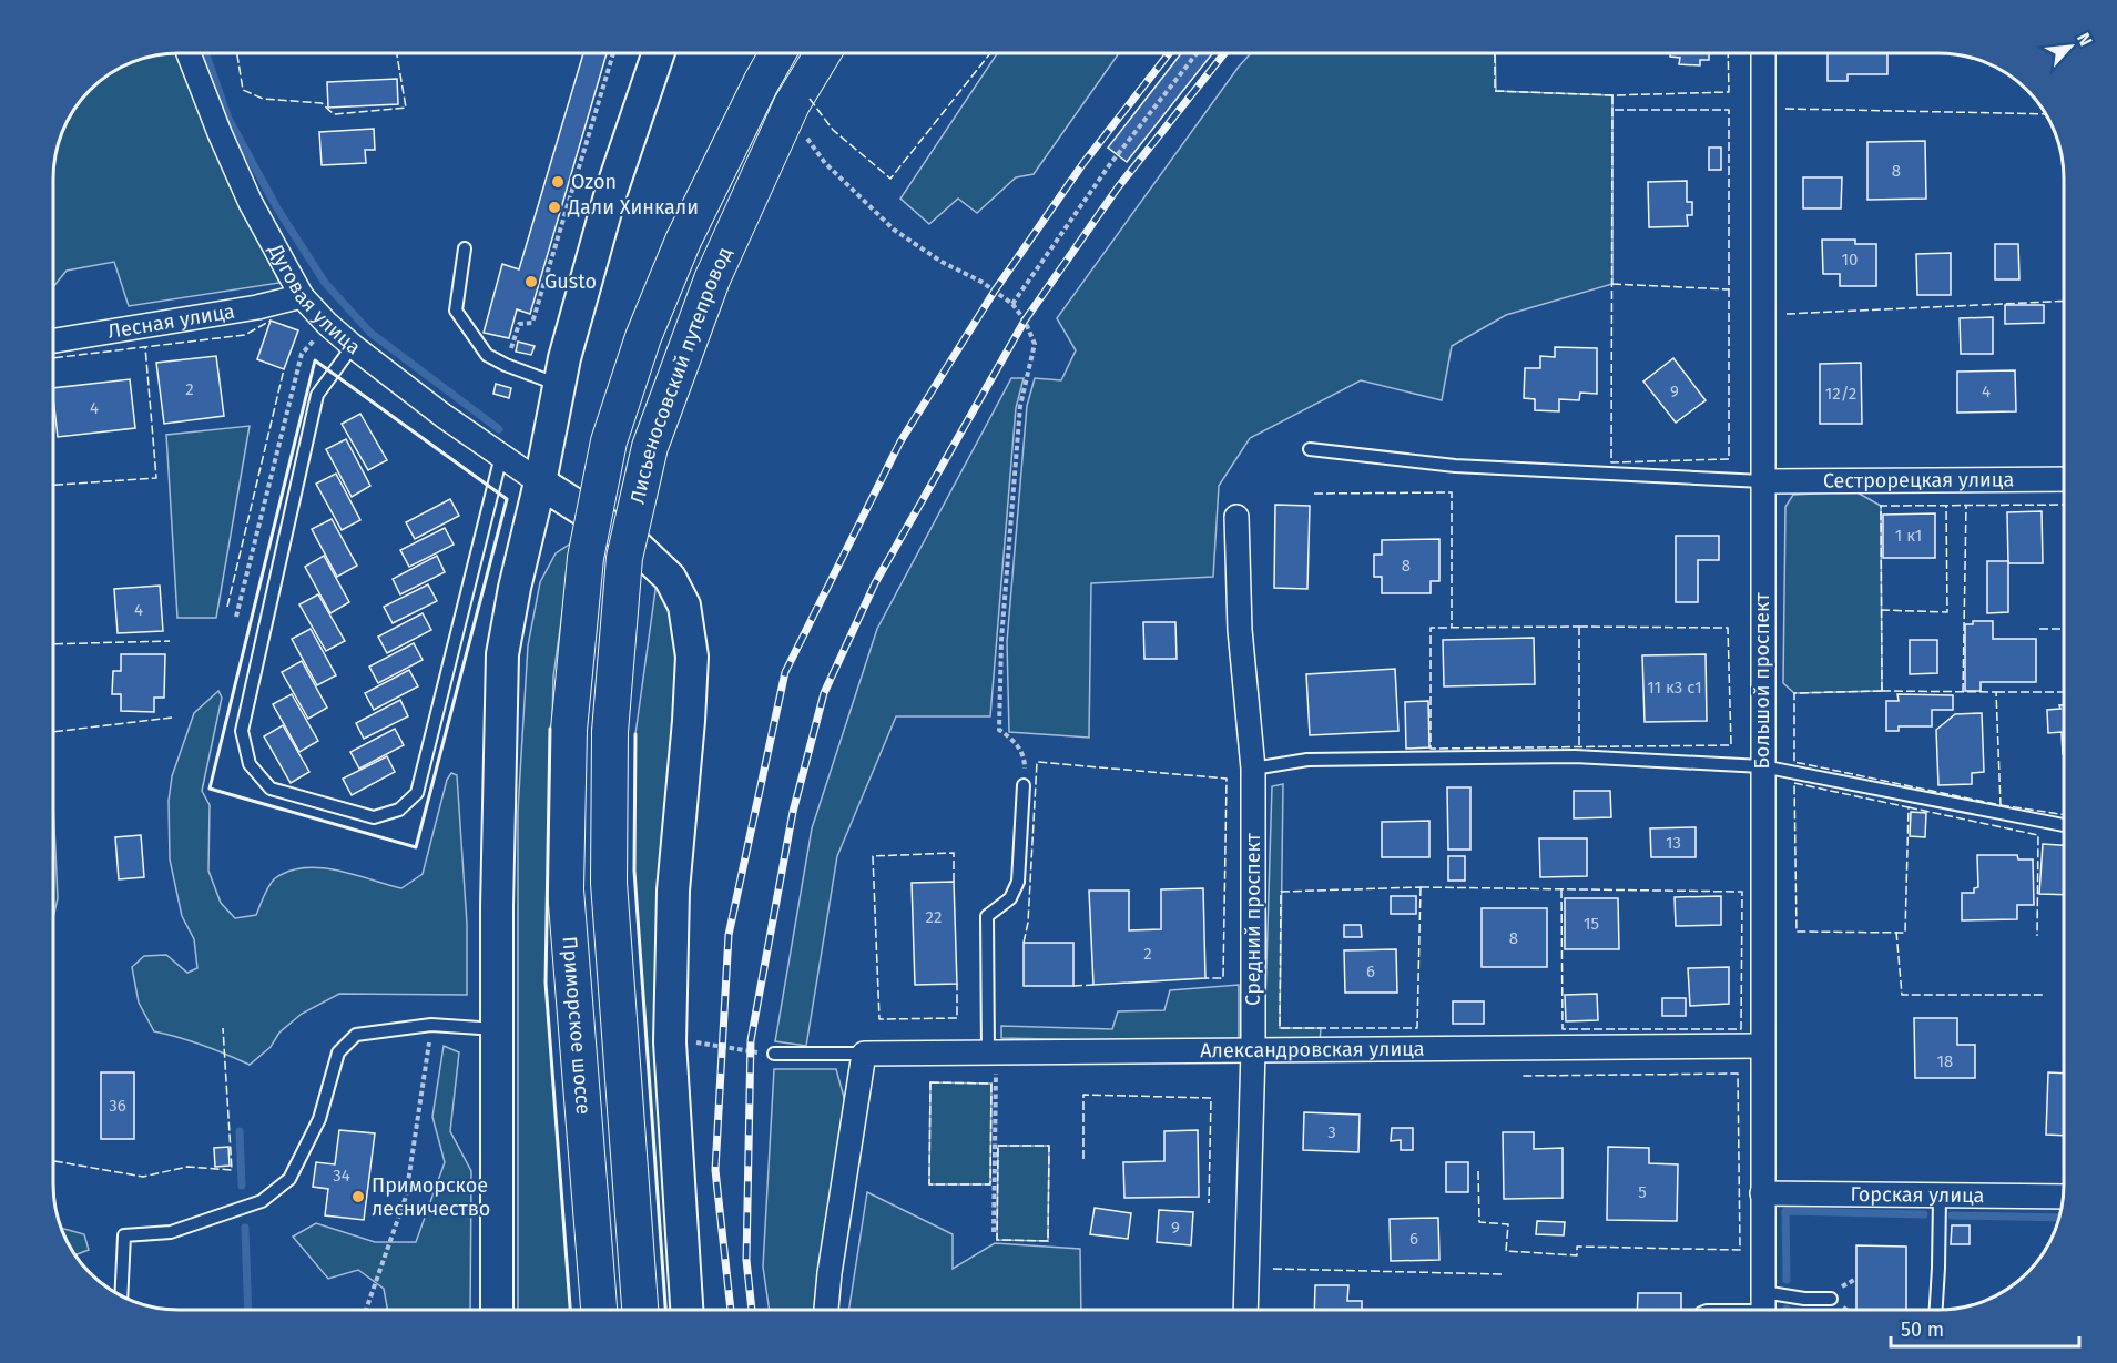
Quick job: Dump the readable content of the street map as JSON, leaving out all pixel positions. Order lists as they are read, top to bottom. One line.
{"streets":{"main road":["Лисьеносовский путепровод","Приморское шоссе"],"street":["Дуговая улица","Лесная улица","Сестрорецкая улица","Большой проспект","Средний проспект","Александровская улица","Горская улица"]},"crossings":[["Дуговая улица","Лесная улица"],["Лисьеносовский путепровод","Приморское шоссе"],["Сестрорецкая улица","Большой проспект"],["Большой проспект","Александровская улица"],["Большой проспект","Горская улица"],["Средний проспект","Александровская улица"]],"places":["Ozon","Дали Хинкали","Gusto","Приморское лесничество"],"house_numbers":["8","10","2","9","4","12/2","4","1 к1","8","4","11 к3 с1","13","22","15","8","2","6","18","36","3","34","5","9","6"],"scale_bar":"50 m","north":"top right"}
